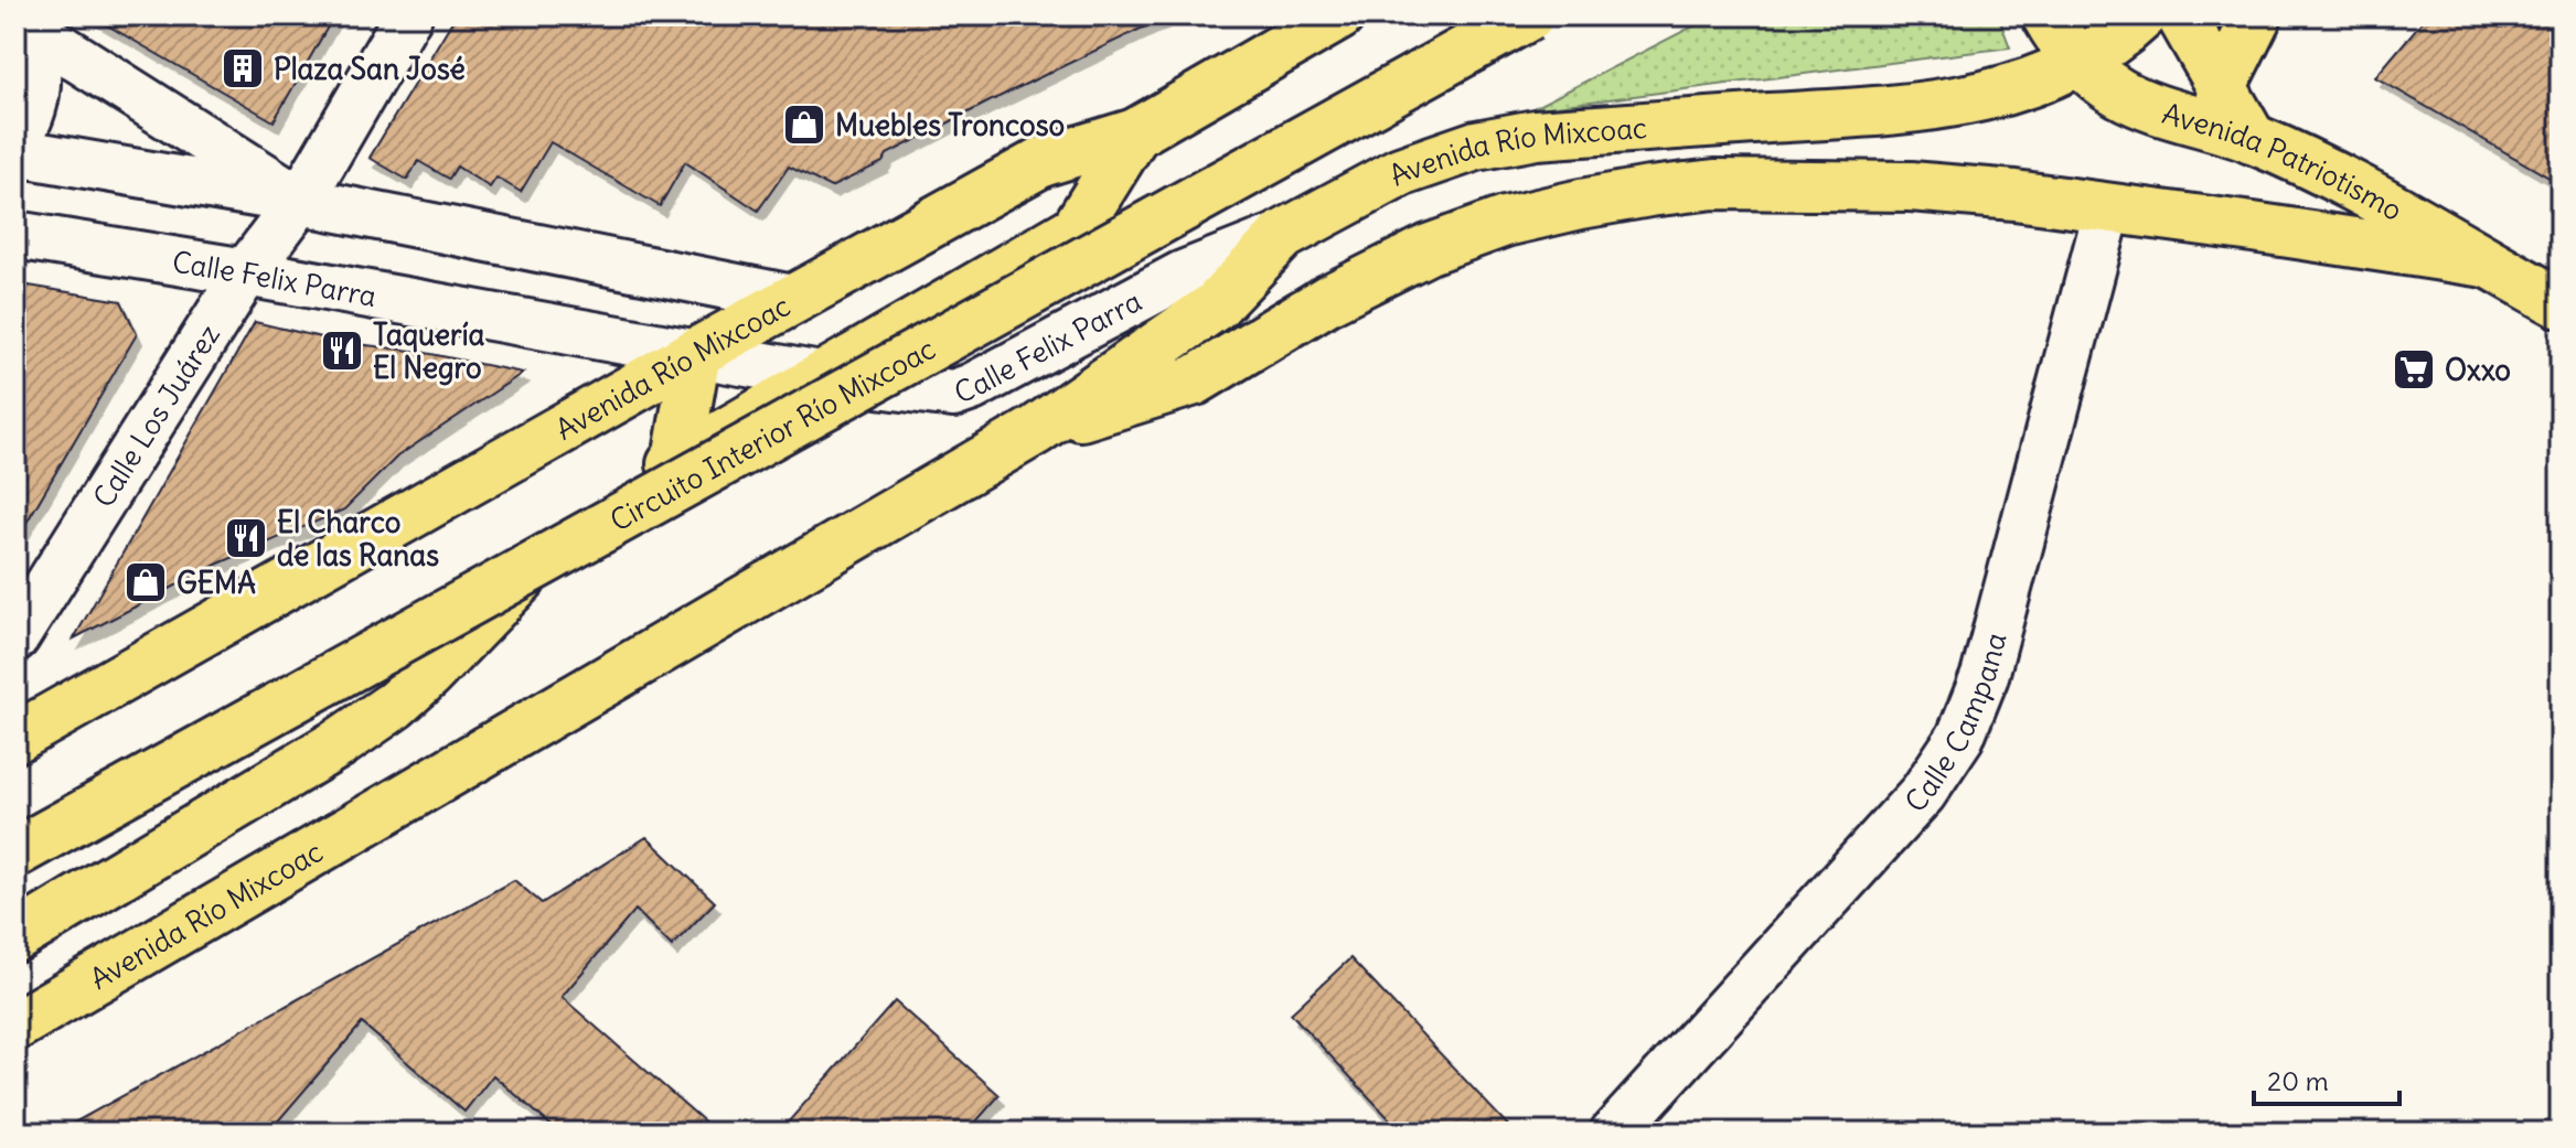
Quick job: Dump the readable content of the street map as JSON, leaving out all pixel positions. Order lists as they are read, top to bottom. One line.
{"streets":{"main road":["Avenida Río Mixcoac","Avenida Patriotismo","Circuito Interior Río Mixcoac"],"street":["Calle Felix Parra","Calle Los Juárez","Calle Campana"]},"crossings":[["Avenida Río Mixcoac","Avenida Patriotismo"],["Avenida Río Mixcoac","Calle Felix Parra"],["Avenida Río Mixcoac","Calle Campana"],["Avenida Patriotismo","Calle Campana"],["Calle Felix Parra","Calle Los Juárez"]],"places":{"building":["Plaza San José"],"shop":["Muebles Troncoso","GEMA"],"restaurant":["Taquería El Negro","El Charco de las Ranas"],"supermarket":["Oxxo"]},"scale_bar":"20 m"}
